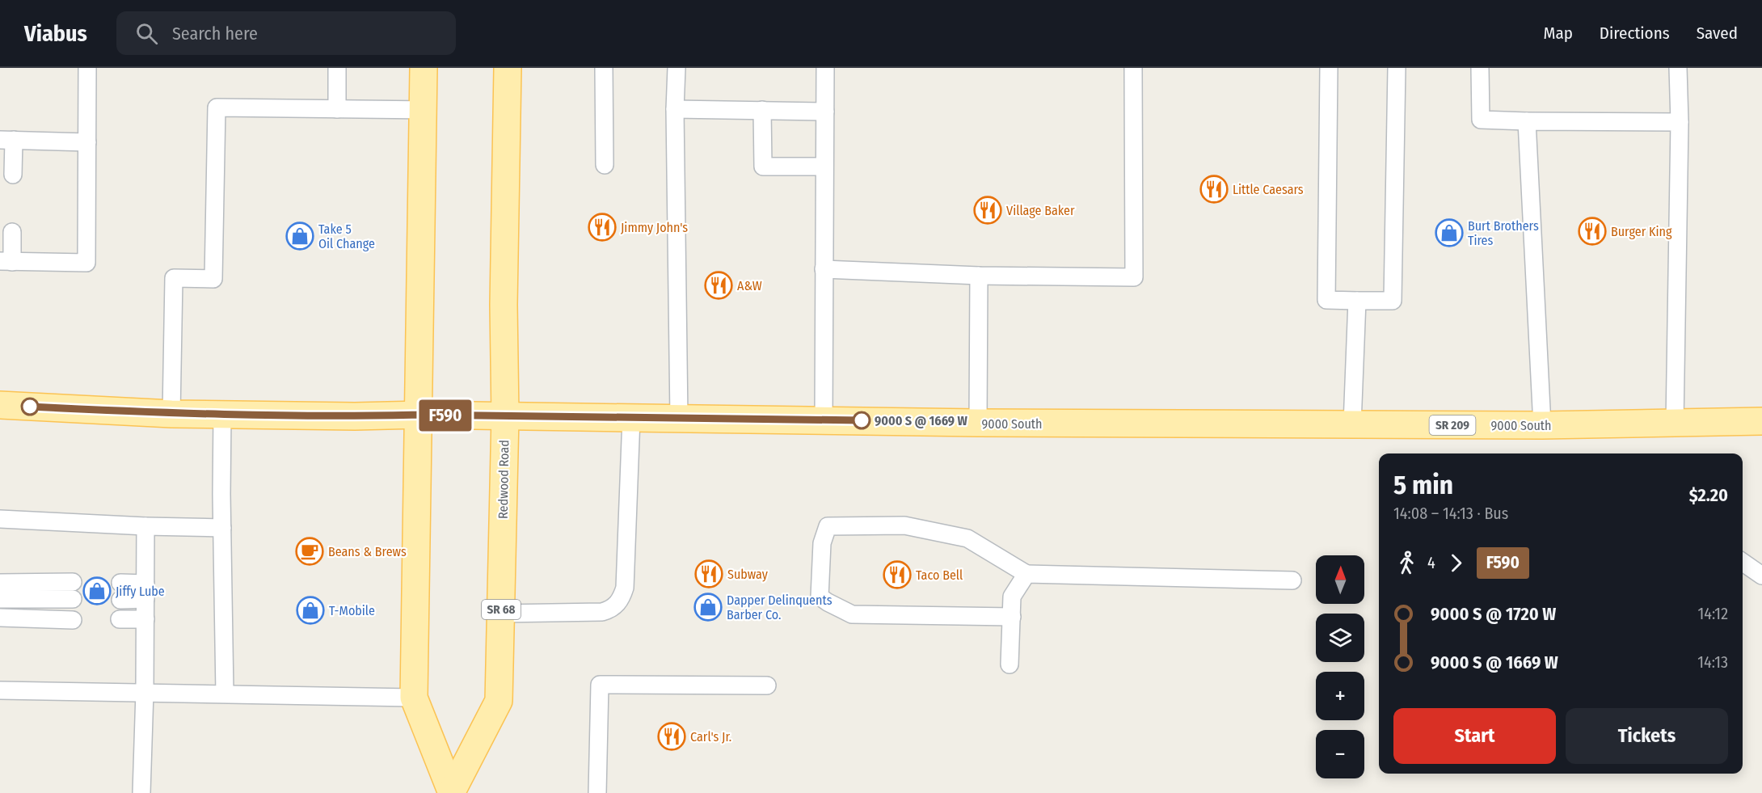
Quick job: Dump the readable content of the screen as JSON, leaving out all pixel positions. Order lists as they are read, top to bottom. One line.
{"streets":{"main road":["9000 South","SR 209","Redwood Road","SR 68"]},"crossings":[["9000 South","Redwood Road"]],"places":{"restaurant":["Little Caesars","Village Baker","Jimmy John's","Burger King","A&W","Subway","Taco Bell","Carl's Jr."],"shop":["Burt Brothers Tires","Take 5 Oil Change","Jiffy Lube","Dapper Delinquents Barber Co.","T-Mobile"],"other":["9000 S @ 1669 W"],"cafe":["Beans & Brews"]},"lines":["bus line F590"],"north":"top","page":{"header":"Viabus","search":"Search here","nav":["Map","Directions","Saved"],"on_map":"F590","heading":["5 min","14:08 – 14:13 · Bus","$2.20"],"legs":["4","F590"],"map_buttons":["+","−"],"list":[{"name":"9000 S @ 1720 W","value":"14:12"},{"name":"9000 S @ 1669 W","value":"14:13"}],"buttons":["Start","Tickets"]}}
